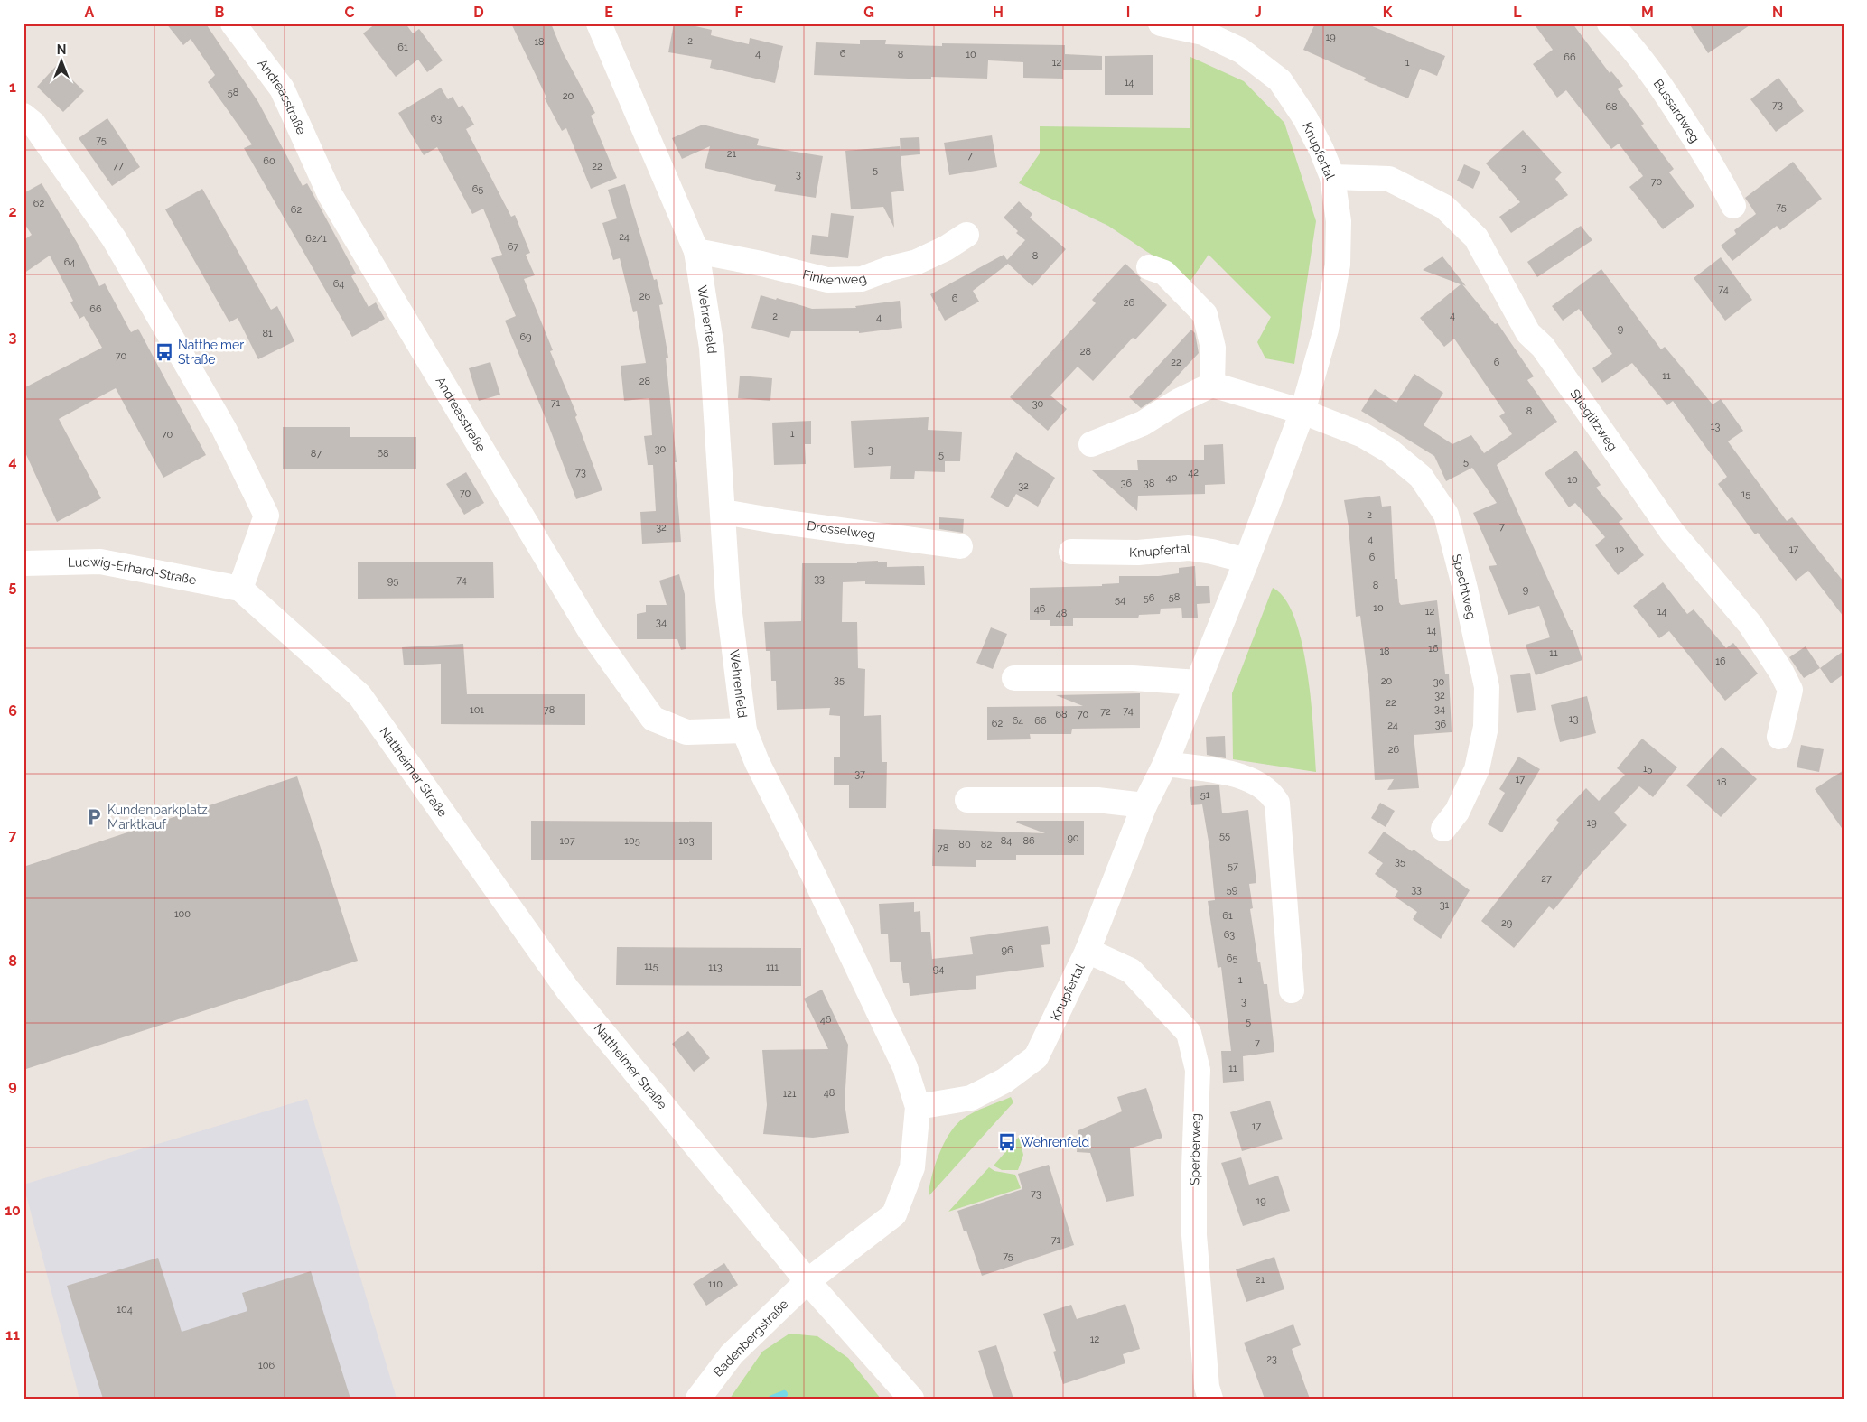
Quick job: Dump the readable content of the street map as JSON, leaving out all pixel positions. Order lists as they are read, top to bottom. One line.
{"streets":{"street":["Andreasstraße","Bussardweg","Knupfertal","Finkenweg","Wehrenfeld","Stieglitzweg","Drosselweg","Ludwig-Erhard-Straße","Spechtweg","Nattheimer Straße","Sperberweg","Badenbergstraße"]},"crossings":[["Andreasstraße","Wehrenfeld"],["Knupfertal","Wehrenfeld"],["Knupfertal","Stieglitzweg"],["Knupfertal","Spechtweg"],["Knupfertal","Sperberweg"],["Finkenweg","Wehrenfeld"],["Wehrenfeld","Drosselweg"],["Wehrenfeld","Nattheimer Straße"],["Wehrenfeld","Badenbergstraße"],["Ludwig-Erhard-Straße","Nattheimer Straße"],["Nattheimer Straße","Badenbergstraße"]],"places":{"bus stop":["Nattheimer Straße","Wehrenfeld"],"parking":["Kundenparkplatz Marktkauf"]},"house_numbers":["19","2","18","61","4","6","8","10","66","12","1","14","58","20","73","68","63","75","21","7","60","77","22","3","5","3","70","65","62","75","62","24","62/1","67","8","64","64","74","26","6","26","66","4","2","4","9","81","69","28","70","22","6","11","28","71","30","8","13","1","70","30","3","87","68","5","5","73","42","40","10","36","38","32","70","15","2","7","32","4","17","12","6","33","74","95","8","9","58","56","54","10","46","12","14","48","34","14","16","18","11","16","35","20","30","32","22","34","101","78","74","72","68","70","13","64","66","62","36","24","26","15","37","17","18","51","19","55","90","107","105","103","84","86","80","82","78","35","57","27","59","33","31","100","61","29","63","96","65","115","113","111","94","1","3","46","5","7","11","48","121","17","73","19","71","75","21","110","104","12","23","106"],"north":"top","grid":{"columns":["A","B","C","D","E","F","G","H","I","J","K","L","M","N"],"rows":["1","2","3","4","5","6","7","8","9","10","11"]}}
